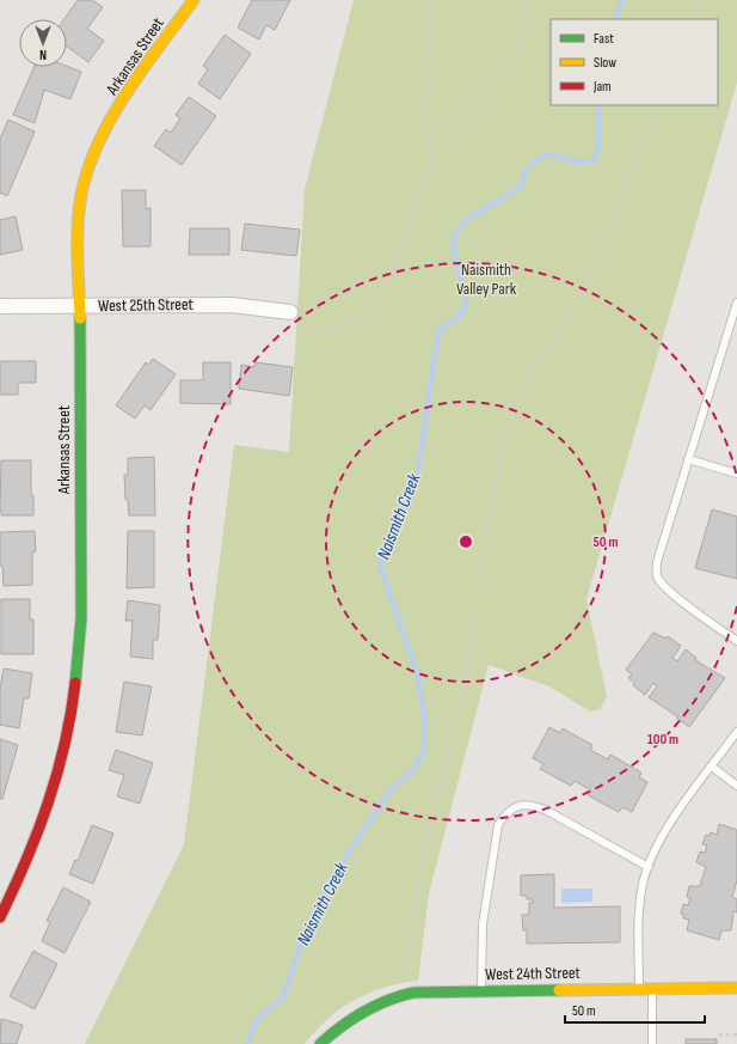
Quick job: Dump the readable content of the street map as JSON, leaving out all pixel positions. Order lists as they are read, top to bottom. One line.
{"streets":{"street":["Arkansas Street","West 25th Street","West 24th Street"]},"crossings":[["Arkansas Street","West 25th Street"]],"water":["Naismith Creek"],"parks":["Naismith Valley Park"],"legend":["Fast","Slow","Jam"],"scale_bar":"50 m","north":"bottom","rings":["50 m","100 m"]}
